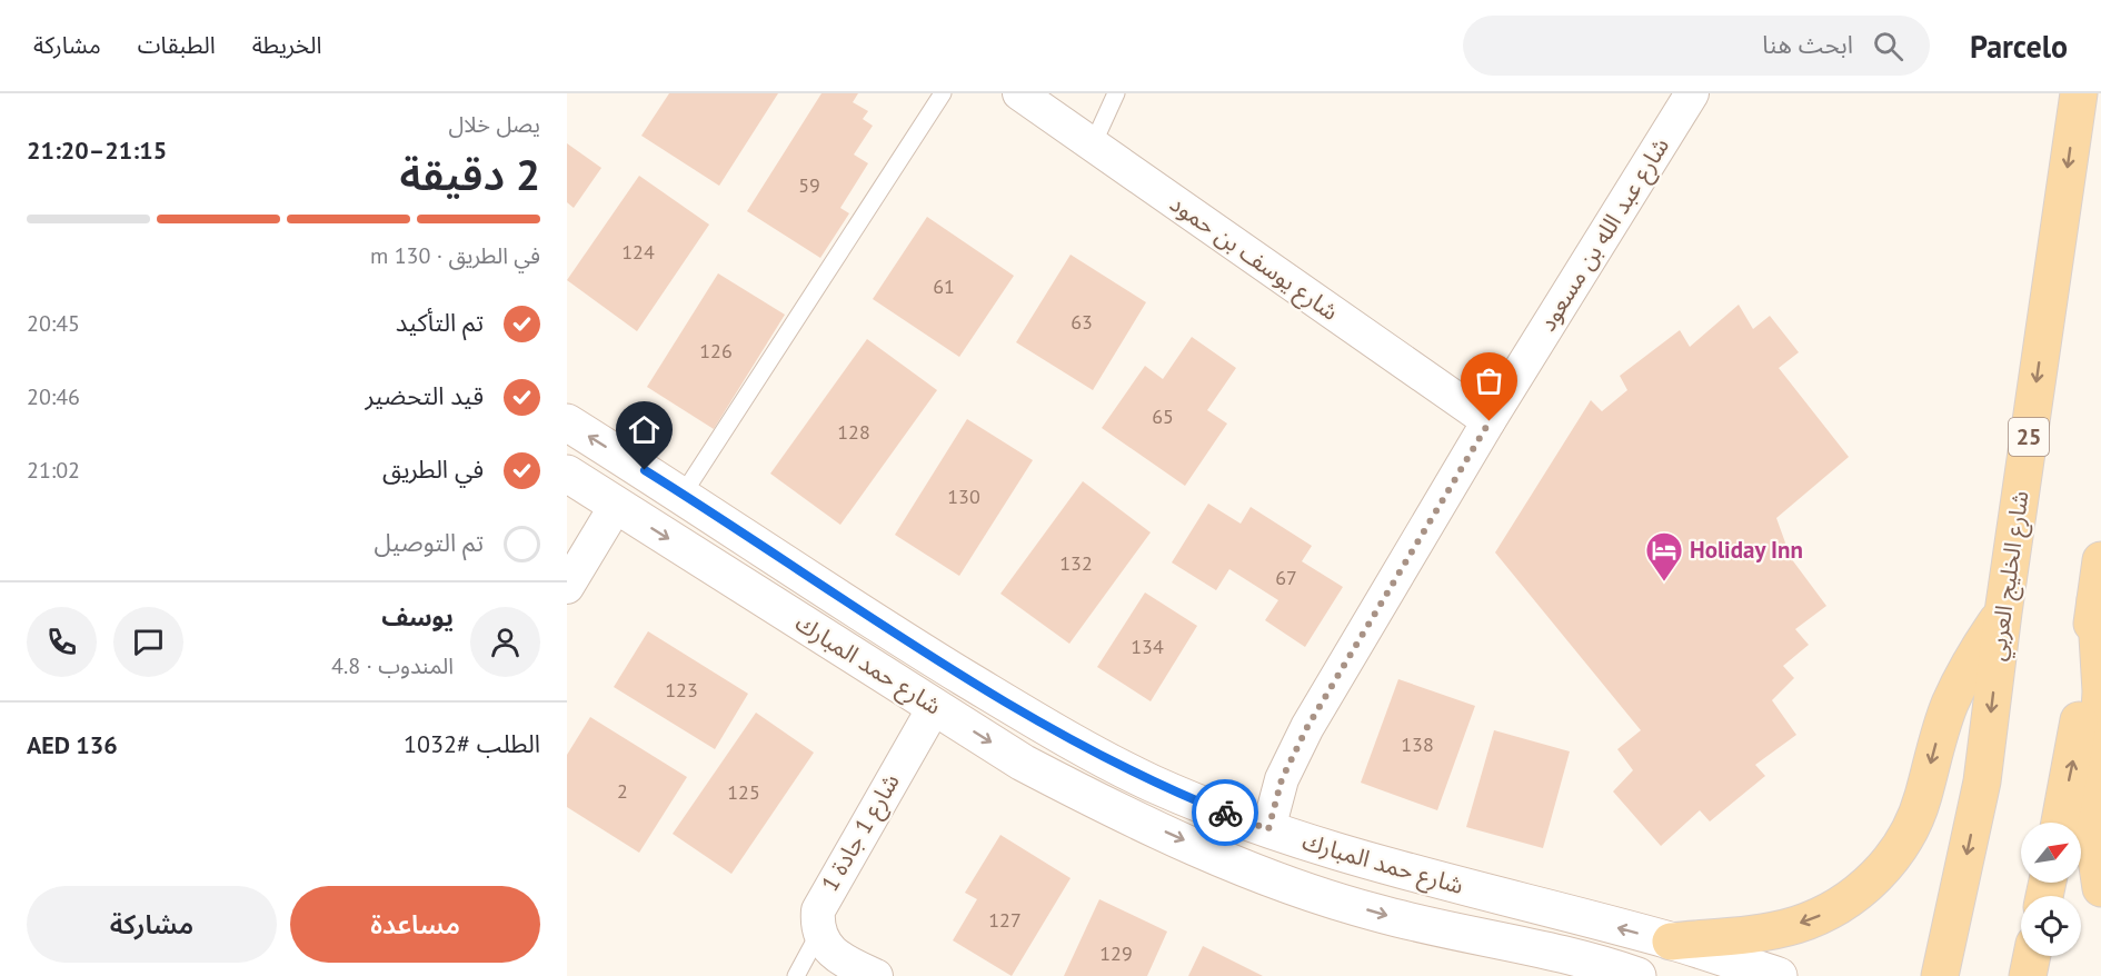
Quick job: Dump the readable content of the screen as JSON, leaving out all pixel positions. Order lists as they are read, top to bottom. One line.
{"streets":{"main road":["25","شارع الخليج العربي","شارع حمد المبارك"],"street":["شارع عبد الله بن مسعود","شارع يوسف بن حمود","شارع 1 جادة 1"]},"crossings":[["شارع عبد الله بن مسعود","شارع يوسف بن حمود"],["شارع عبد الله بن مسعود","شارع حمد المبارك"],["شارع حمد المبارك","شارع 1 جادة 1"]],"places":{"hotel":["Holiday Inn"]},"house_numbers":["59","124","61","63","126","65","128","130","132","67","134","123","138","2","125","127","129"],"north":"top right","page":{"header":"Parcelo","search":"ابحث هنا","nav":["الخريطة","الطبقات","مشاركة"],"heading":["2 دقيقة","يصل خلال","21:15–21:20"],"panel":["يوسف","المندوب · 4.8","الطلب #1032","AED 136"],"bar":"في الطريق · 130 m","list":[["تم التأكيد","20:45"],["قيد التحضير","20:46"],["في الطريق","21:02"],"تم التوصيل"],"buttons":["مساعدة","مشاركة"]}}
